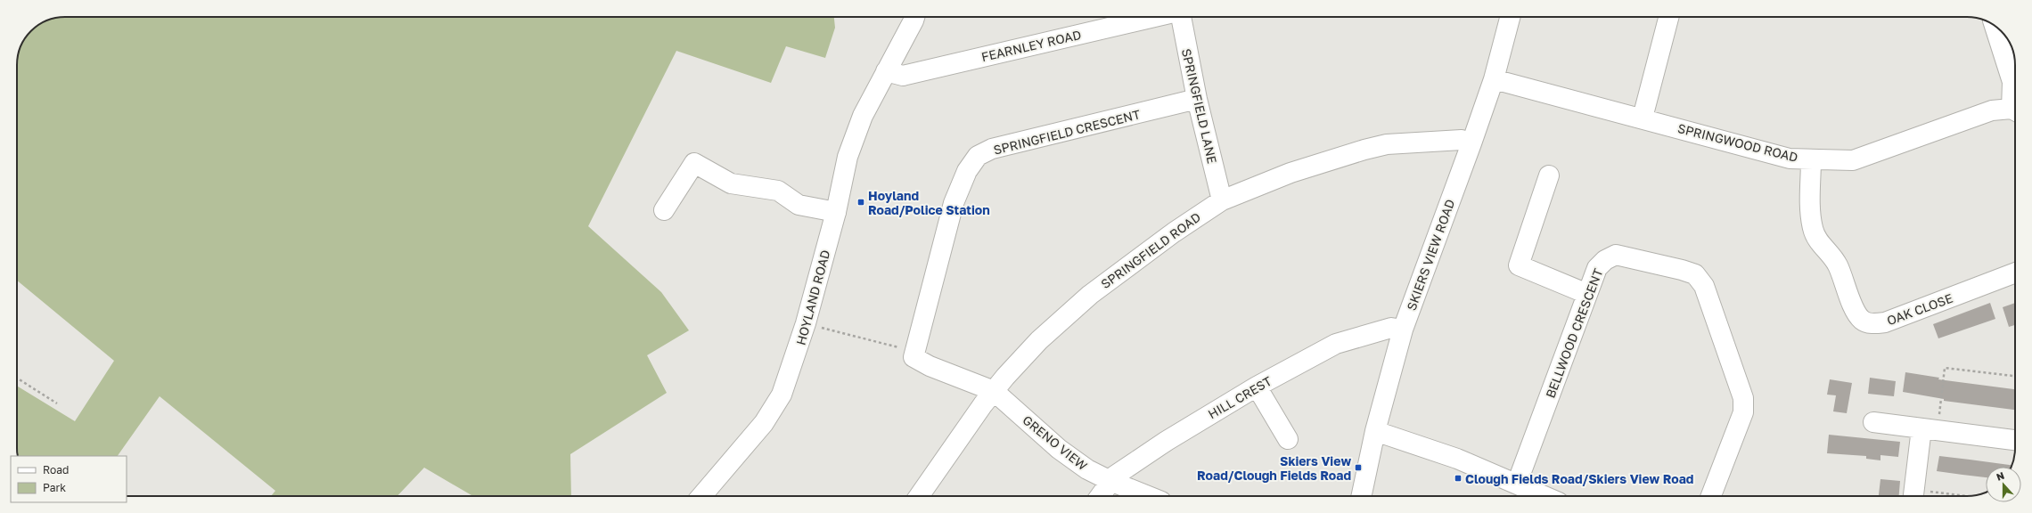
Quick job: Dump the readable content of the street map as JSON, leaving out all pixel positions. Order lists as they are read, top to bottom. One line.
{"streets":{"street":["FEARNLEY ROAD","SPRINGFIELD LANE","SPRINGFIELD CRESCENT","SPRINGWOOD ROAD","SPRINGFIELD ROAD","SKIERS VIEW ROAD","HOYLAND ROAD","OAK CLOSE","BELLWOOD CRESCENT","HILL CREST","GRENO VIEW"]},"crossings":[["FEARNLEY ROAD","HOYLAND ROAD"],["SPRINGFIELD LANE","SPRINGFIELD CRESCENT"],["SPRINGFIELD LANE","SPRINGFIELD ROAD"],["SPRINGWOOD ROAD","SKIERS VIEW ROAD"],["SPRINGWOOD ROAD","OAK CLOSE"],["SPRINGFIELD ROAD","SKIERS VIEW ROAD"],["SPRINGFIELD ROAD","GRENO VIEW"],["SKIERS VIEW ROAD","HILL CREST"],["HILL CREST","GRENO VIEW"]],"places":{"transit":["Hoyland Road/Police Station","Skiers View Road/Clough Fields Road","Clough Fields Road/Skiers View Road"]},"legend":["Road","Park"],"north":"top"}
